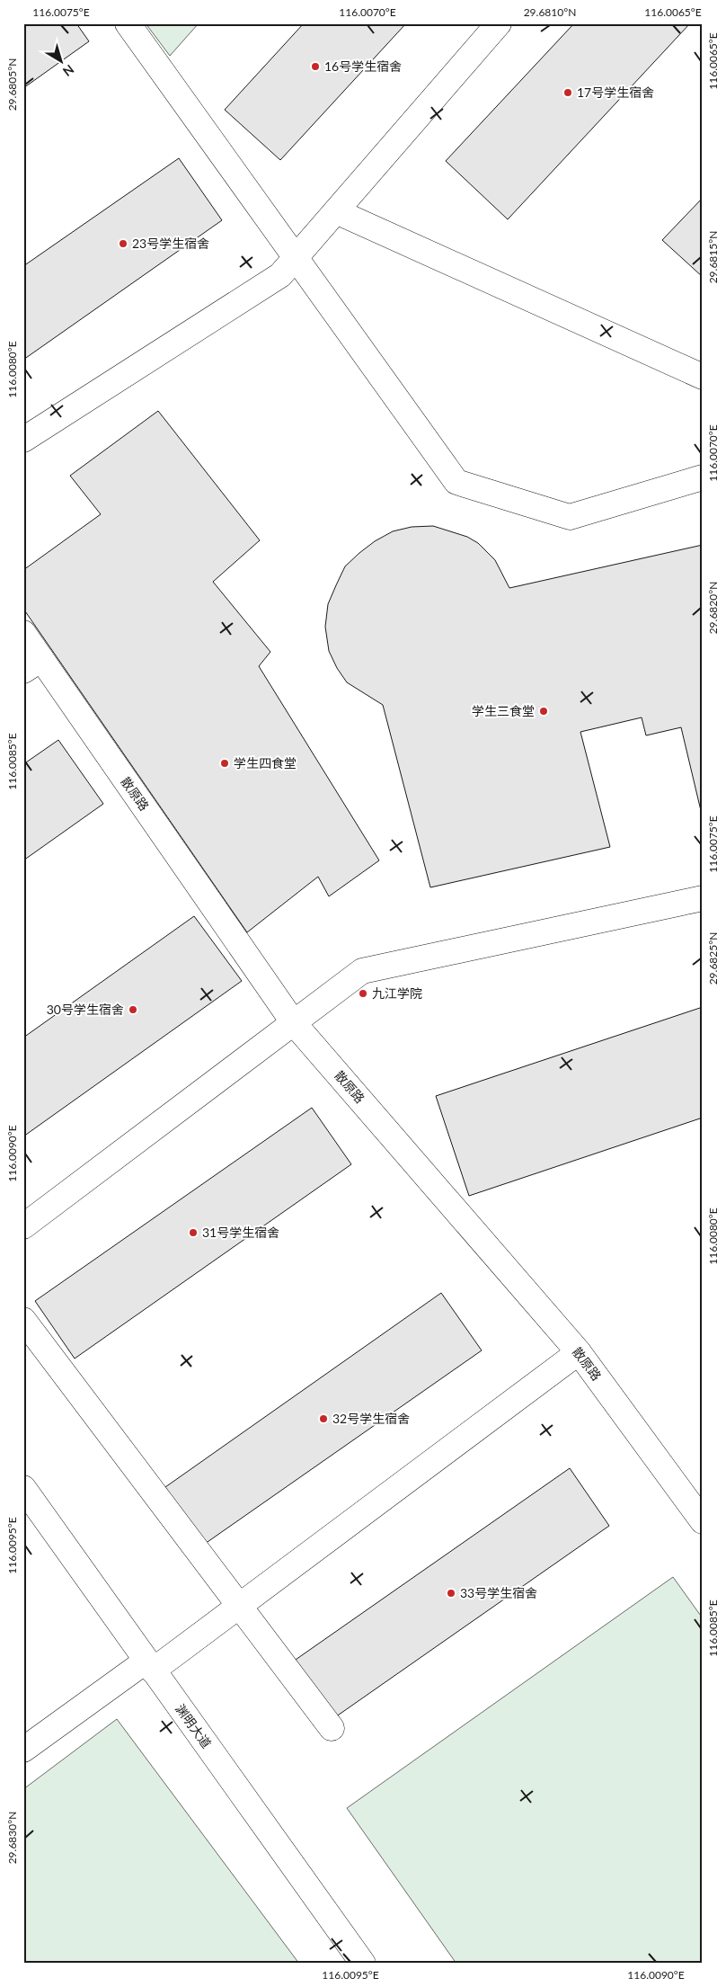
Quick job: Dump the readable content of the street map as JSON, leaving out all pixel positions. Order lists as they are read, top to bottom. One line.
{"streets":{"street":["散原路","渊明大道"]},"places":["16号学生宿舍","17号学生宿舍","23号学生宿舍","学生三食堂","学生四食堂","九江学院","30号学生宿舍","31号学生宿舍","32号学生宿舍","33号学生宿舍"],"north":"bottom right","coordinates":["116.0075°E","116.0070°E","29.6810°N","116.0065°E","29.6805°N","29.6815°N","116.0080°E","29.6820°N","116.0085°E","29.6825°N","116.0090°E","116.0095°E","29.6830°N"]}
